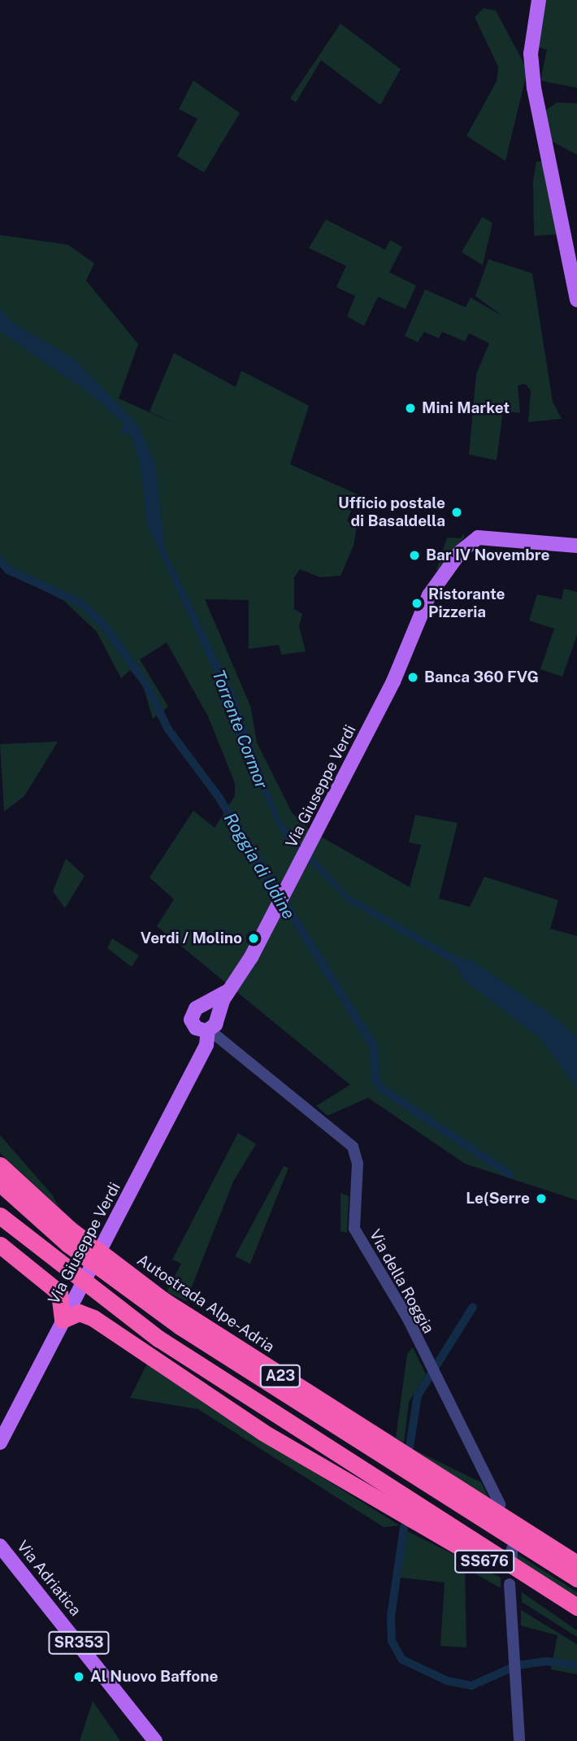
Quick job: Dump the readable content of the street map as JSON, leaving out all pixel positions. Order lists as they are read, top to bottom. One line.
{"streets":{"highway":["Autostrada Alpe-Adria","A23","SS676"],"main road":["Via Giuseppe Verdi","Via Adriatica","SR353"],"street":["Via della Roggia"]},"crossings":[["Via Giuseppe Verdi","Via della Roggia"],["Via Giuseppe Verdi","SS676"]],"water":["Torrente Cormor","Roggia di Udine"],"places":["Mini Market","Ufficio postale di Basaldella","Bar IV Novembre","Ristorante Pizzeria","Banca 360 FVG","Verdi / Molino","Le(Serre","Al Nuovo Baffone"]}
